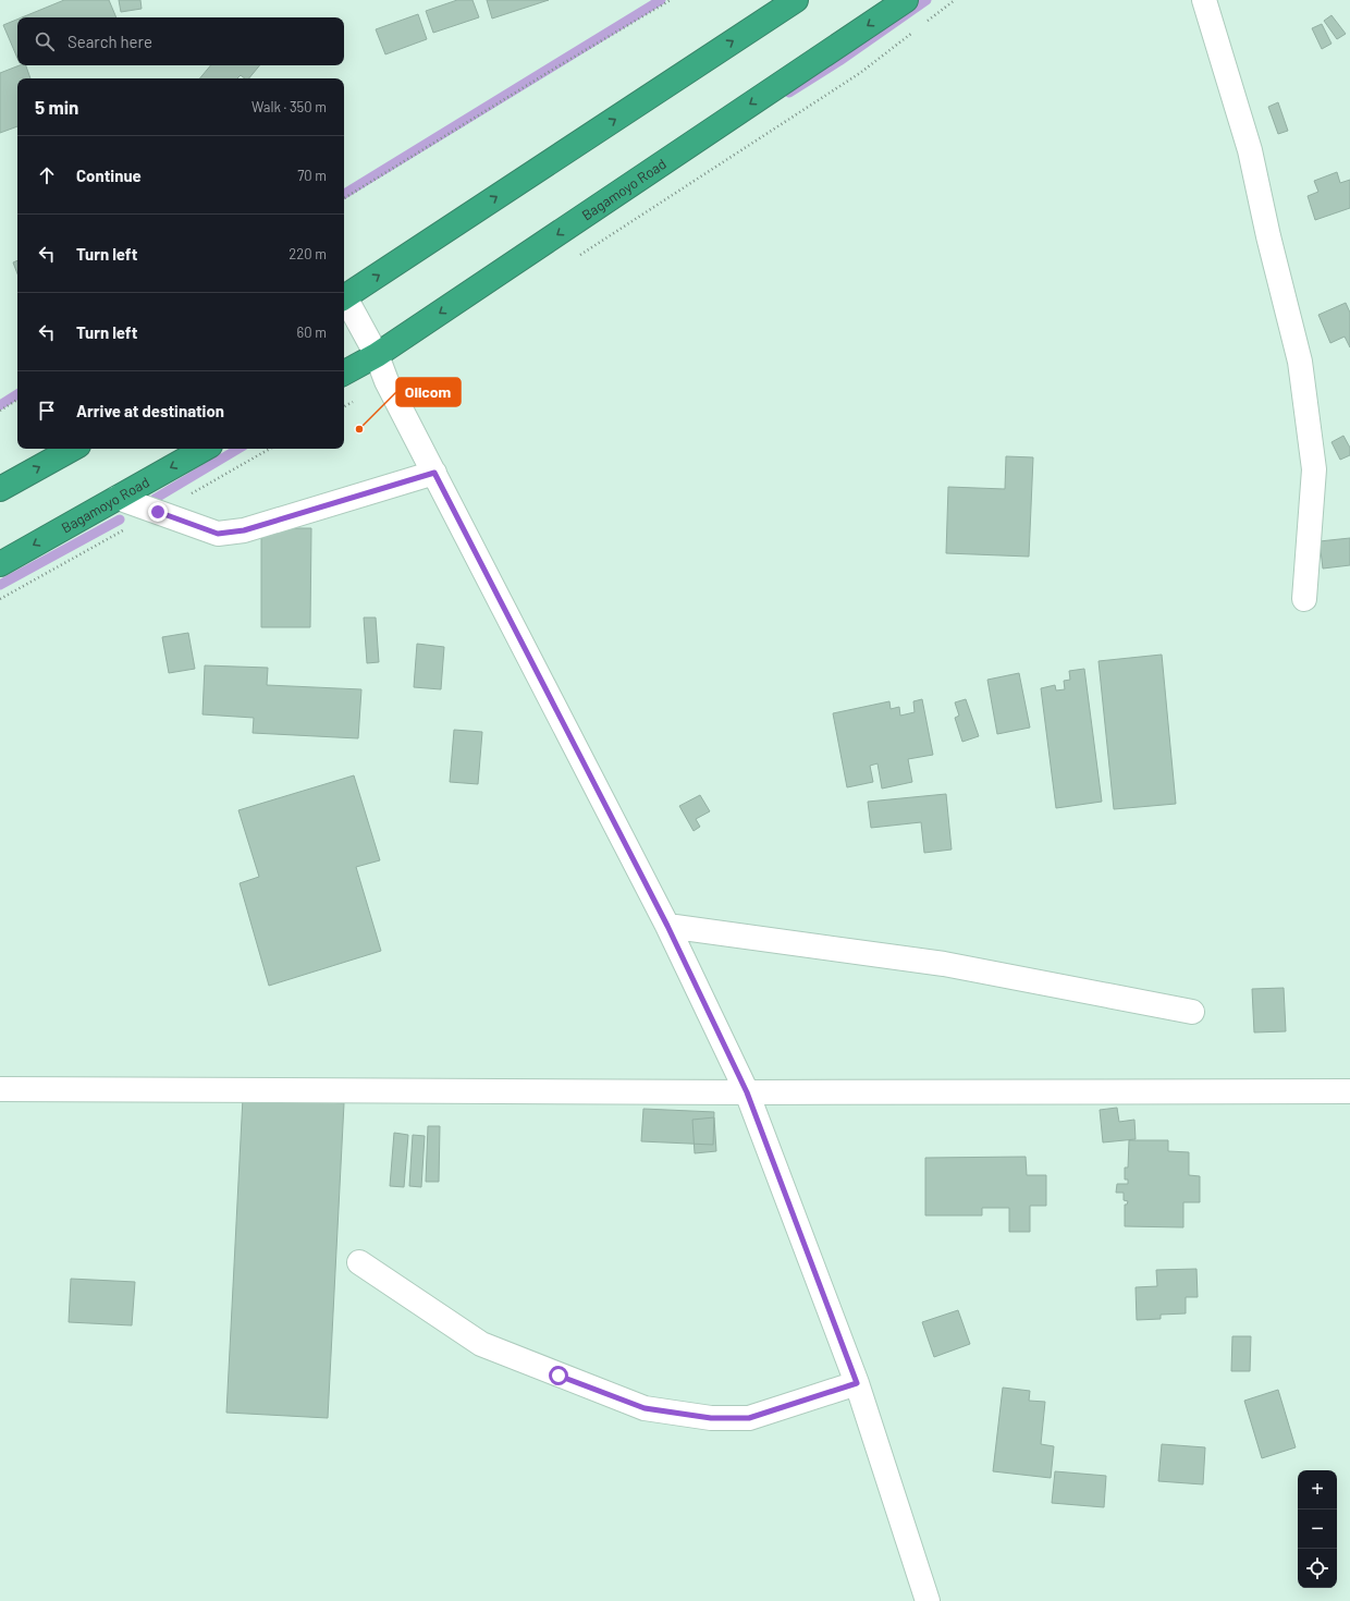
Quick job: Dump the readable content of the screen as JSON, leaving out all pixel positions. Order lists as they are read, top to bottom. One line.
{"streets":{"highway":["Bagamoyo Road"]},"places":["Oilcom"],"page":{"search":"Search here","heading":["5 min","Walk · 350 m"],"list":[["Continue","70 m"],["Turn left","220 m"],["Turn left","60 m"],"Arrive at destination"],"map_buttons":["+","−"]}}
